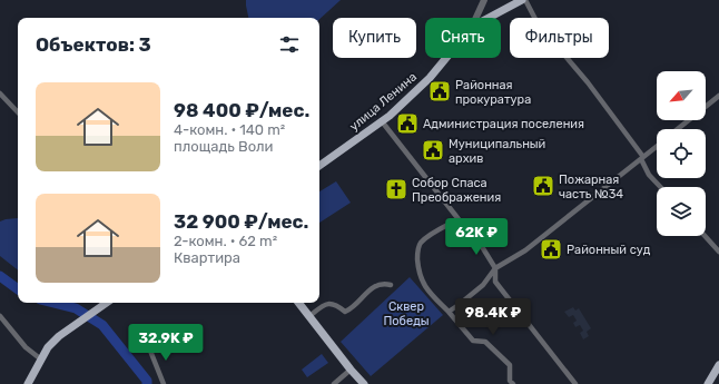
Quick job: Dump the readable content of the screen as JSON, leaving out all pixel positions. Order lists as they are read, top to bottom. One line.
{"streets":{"main road":["улица Ленина"]},"parks":["Сквер Победы"],"places":{"public building":["Районная прокуратура","Администрация поселения","Муниципальный архив","Пожарная часть №34","Районный суд"],"church":["Собор Спаса Преображения"]},"north":"bottom left","page":{"chip":["Купить","Снять","Фильтры"],"heading":"Объектов: 3","list":[{"name":"98 400 ₽/мес.","note":"4-комн. · 140 m² · площадь Воли"},{"name":"32 900 ₽/мес.","note":"2-комн. · 62 m² · Квартира"}],"price":["62K ₽","98.4K ₽","32.9K ₽"]}}
